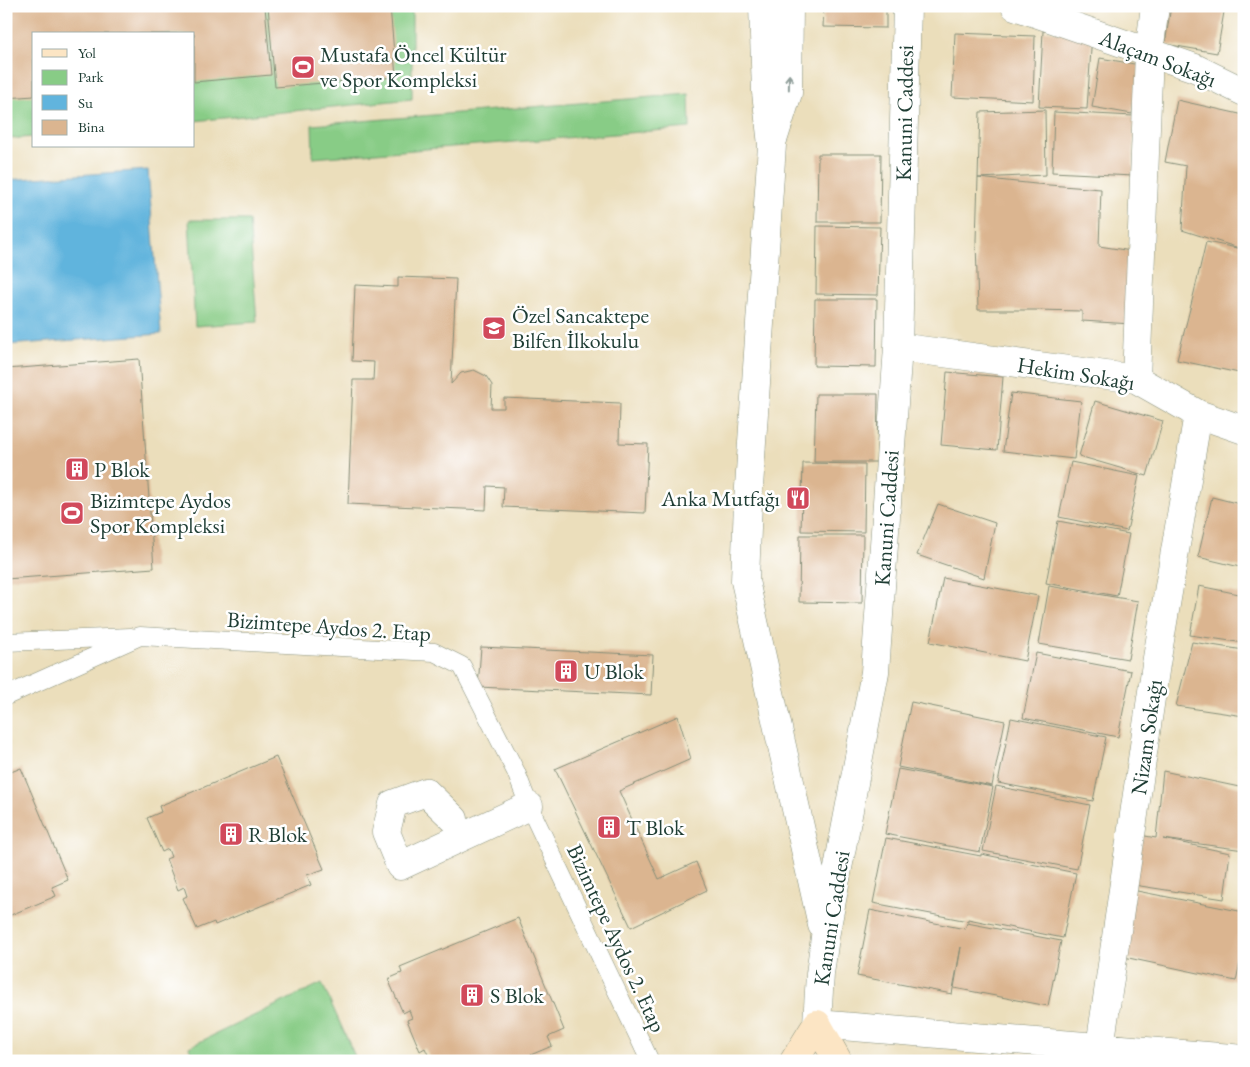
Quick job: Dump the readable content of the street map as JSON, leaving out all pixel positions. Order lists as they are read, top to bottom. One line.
{"streets":{"street":["Alaçam Sokağı","Kanuni Caddesi","Hekim Sokağı","Nizam Sokağı"],"lane":["Bizimtepe Aydos 2. Etap"]},"crossings":[["Kanuni Caddesi","Hekim Sokağı"],["Hekim Sokağı","Nizam Sokağı"]],"places":{"sports":["Mustafa Öncel Kültür ve Spor Kompleksi","Bizimtepe Aydos Spor Kompleksi"],"school or university":["Özel Sancaktepe Bilfen İlkokulu"],"building":["P Blok","U Blok","T Blok","R Blok","S Blok"],"restaurant":["Anka Mutfağı"]},"legend":["Yol","Park","Su","Bina"]}
